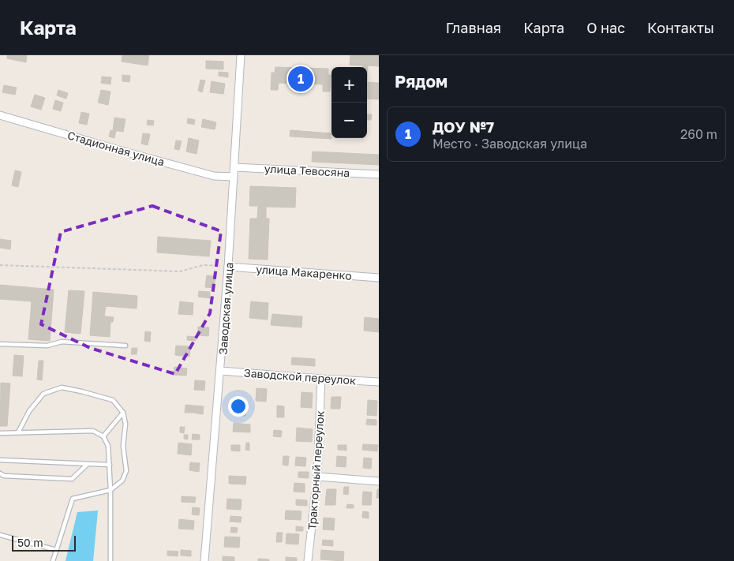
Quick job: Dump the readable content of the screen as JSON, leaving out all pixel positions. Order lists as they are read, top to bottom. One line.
{"streets":{"street":["Стадионная улица","улица Тевосяна","улица Макаренко","Заводская улица","Заводской переулок","Тракторный переулок"]},"crossings":[["Стадионная улица","Заводская улица"],["улица Тевосяна","Заводская улица"],["улица Макаренко","Заводская улица"],["Заводская улица","Заводской переулок"],["Заводской переулок","Тракторный переулок"]],"scale_bar":"50 m","page":{"header":"Карта","nav":["Главная","Карта","О нас","Контакты"],"heading":"Рядом","pins":"1","map_buttons":["+","−"],"list":[{"mark":"1","name":"ДОУ №7","note":"Место · Заводская улица","value":"260 m"}],"scale":"50 m"}}
